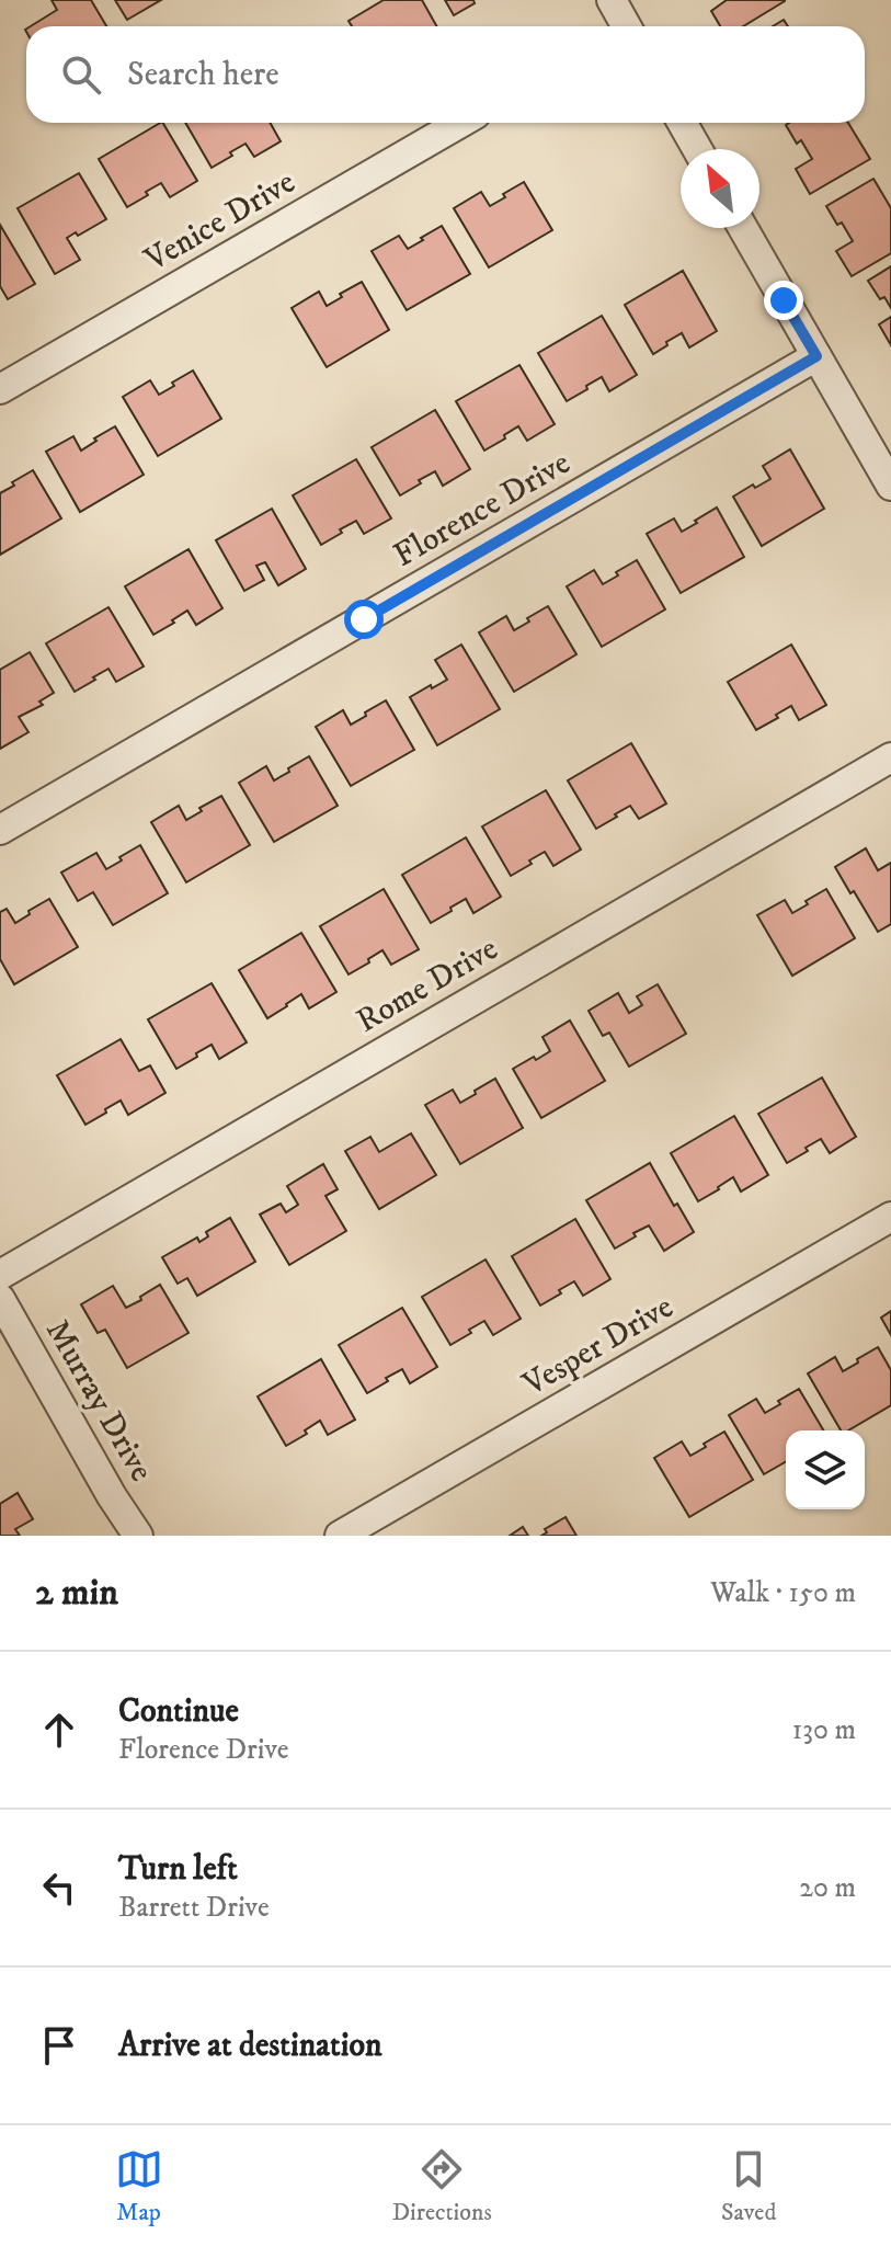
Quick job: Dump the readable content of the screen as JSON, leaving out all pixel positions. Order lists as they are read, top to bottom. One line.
{"streets":{"street":["Venice Drive","Florence Drive","Rome Drive","Vesper Drive","Murray Drive"]},"north":"top left","page":{"search":"Search here","heading":["2 min","Walk · 150 m"],"list":[["Continue","Florence Drive","130 m"],["Turn left","Barrett Drive","20 m"],"Arrive at destination"],"nav":["Map","Directions","Saved"]}}
